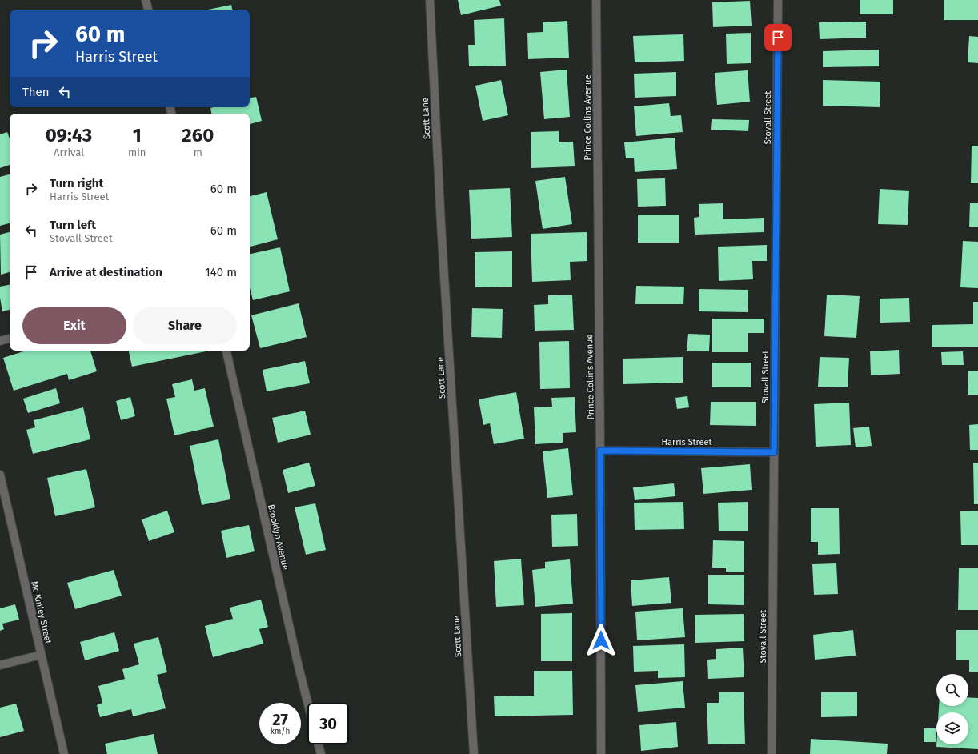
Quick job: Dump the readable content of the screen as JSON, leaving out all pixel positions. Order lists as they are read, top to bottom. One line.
{"streets":{"street":["Prince Collins Avenue","Stovall Street","Scott Lane","Harris Street","Brooklyn Avenue","Mc Kinley Street"]},"crossings":[["Prince Collins Avenue","Harris Street"],["Stovall Street","Harris Street"]],"page":{"turn":["60 m","Harris Street"],"then":"Then","eta":["09:43","Arrival","1","min","260","m"],"list":[{"name":"Turn right","note":"Harris Street","value":"60 m"},{"name":"Turn left","note":"Stovall Street","value":"60 m"},{"name":"Arrive at destination","value":"140 m"}],"buttons":["Exit","Share"],"speed":"27 km/h","limit":"30"}}
